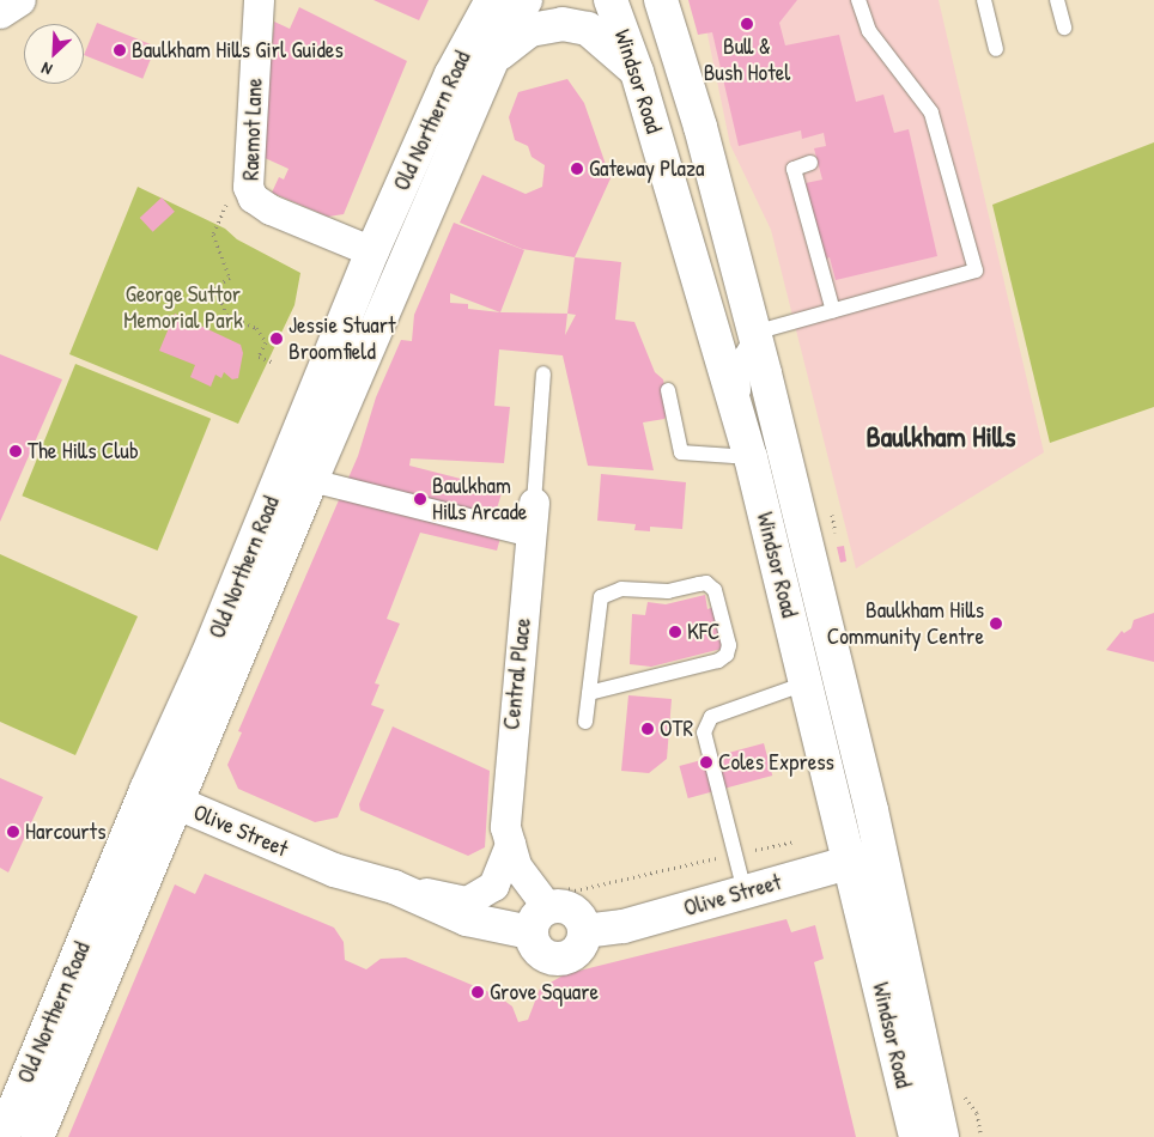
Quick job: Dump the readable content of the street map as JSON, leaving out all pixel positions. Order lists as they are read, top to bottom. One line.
{"streets":{"main road":["Windsor Road","Old Northern Road","Olive Street"],"street":["Raemot Lane","Central Place"]},"crossings":[["Windsor Road","Olive Street"],["Old Northern Road","Raemot Lane"],["Old Northern Road","Olive Street"],["Central Place","Olive Street"]],"districts":["Baulkham Hills"],"parks":["George Suttor Memorial Park"],"places":["Bull & Bush Hotel","Baulkham Hills Girl Guides","Gateway Plaza","Jessie Stuart Broomfield","The Hills Club","Baulkham Hills Arcade","Baulkham Hills Community Centre","KFC","OTR","Coles Express","Harcourts","Grove Square"],"north":"bottom left"}
